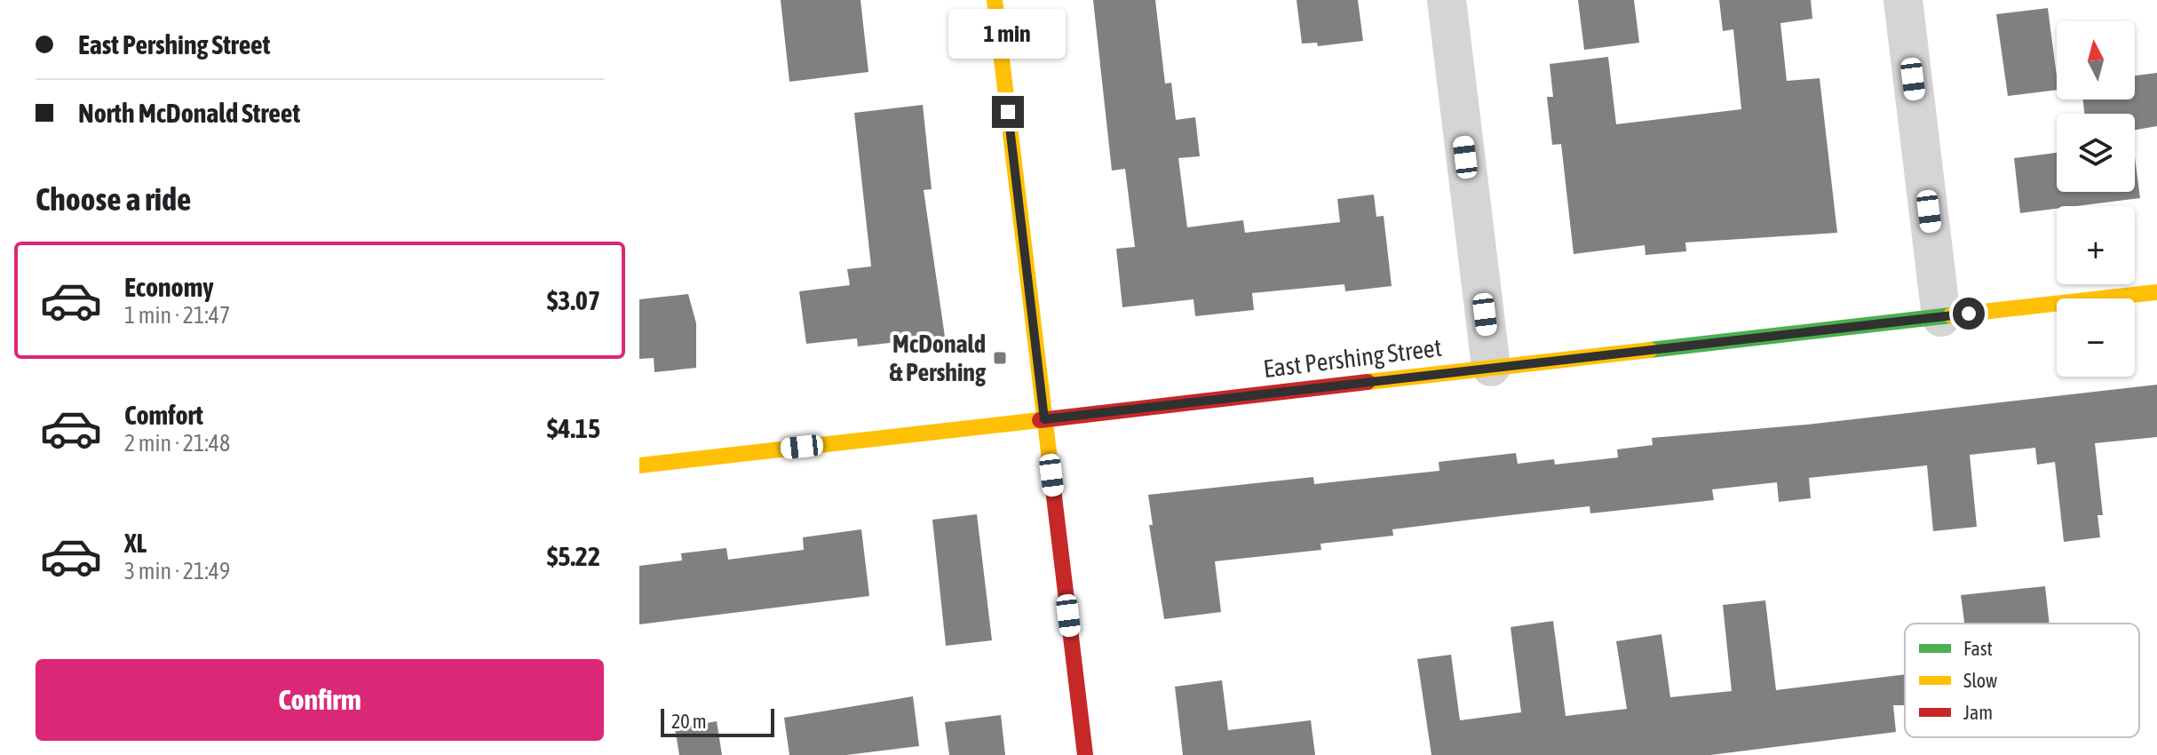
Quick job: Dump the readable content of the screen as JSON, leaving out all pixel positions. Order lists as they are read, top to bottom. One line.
{"streets":{"street":["East Pershing Street"]},"places":{"transit":["McDonald & Pershing"]},"legend":["Fast","Slow","Jam"],"scale_bar":"20 m","north":"top","page":{"banner":["East Pershing Street","North McDonald Street"],"bubble":"1 min","map_buttons":["+","−"],"heading":"Choose a ride","list":[{"name":"Economy","note":"1 min · 21:47","value":"$3.07"},{"name":"Comfort","note":"2 min · 21:48","value":"$4.15"},{"name":"XL","note":"3 min · 21:49","value":"$5.22"}],"buttons":"Confirm","scale":"20 m"}}
